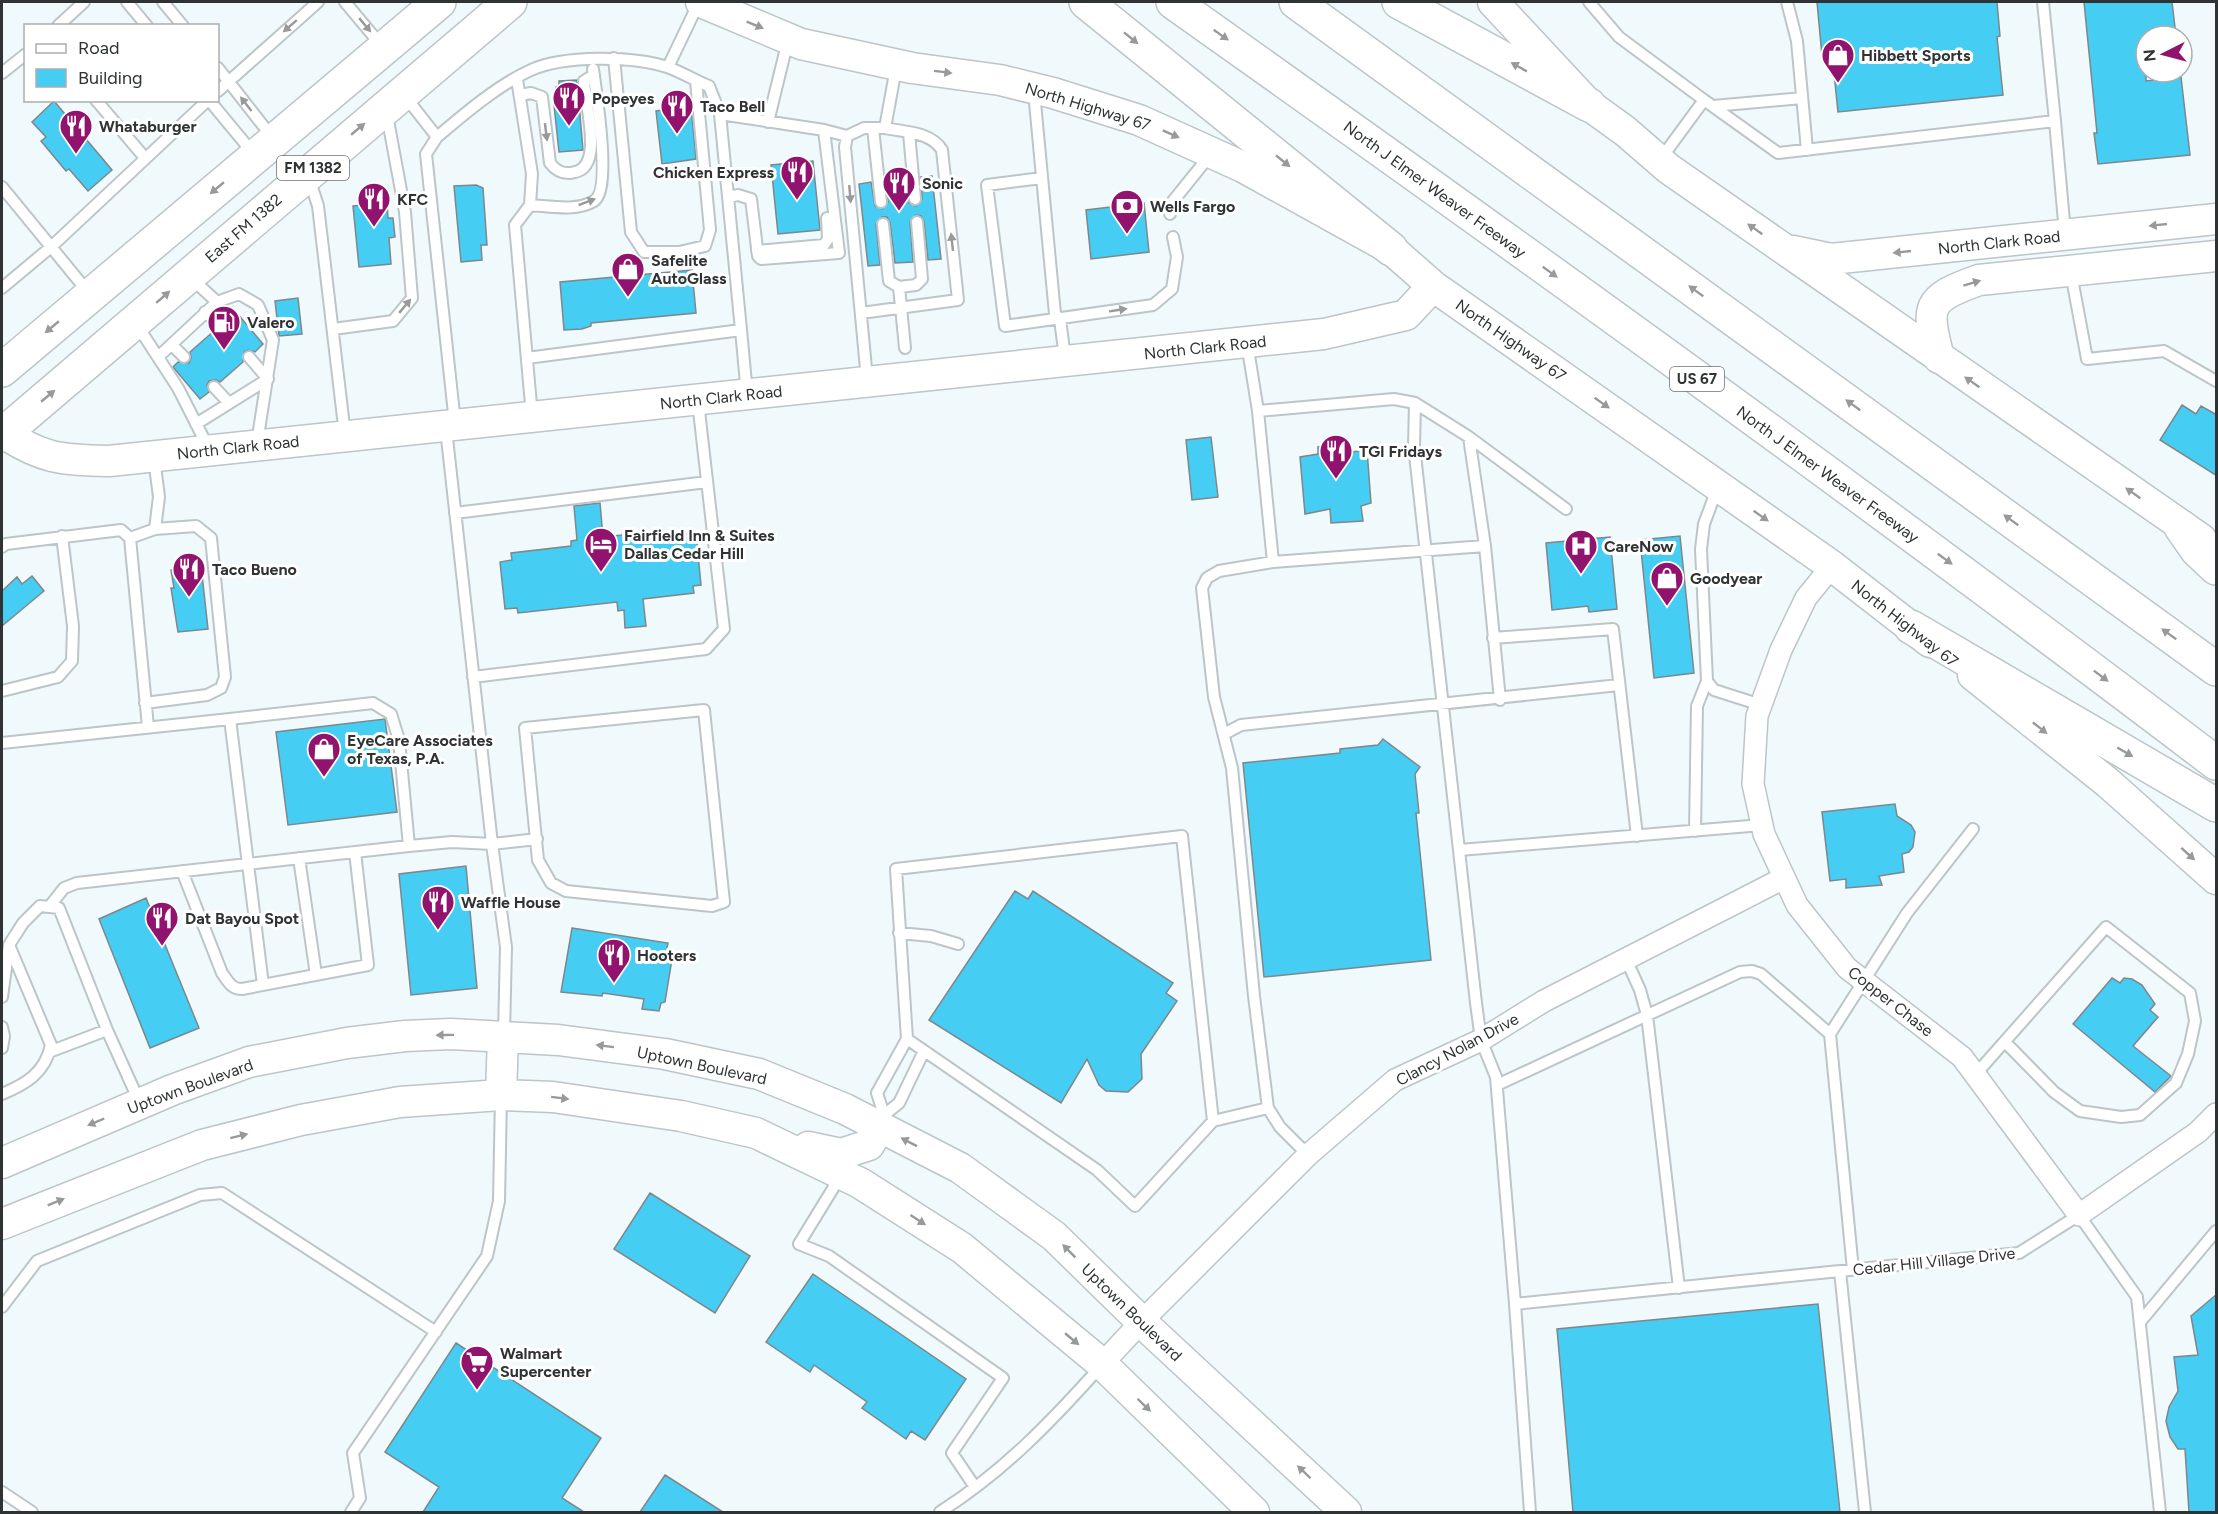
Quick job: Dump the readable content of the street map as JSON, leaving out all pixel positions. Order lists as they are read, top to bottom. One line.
{"streets":{"main road":["FM 1382","North J Elmer Weaver Freeway","East FM 1382","US 67"],"street":["North Highway 67","North Clark Road","Copper Chase","Clancy Nolan Drive","Uptown Boulevard"],"lane":["Cedar Hill Village Drive"]},"crossings":[["North Highway 67","North Clark Road"],["North Highway 67","Copper Chase"],["East FM 1382","North Clark Road"],["Copper Chase","Clancy Nolan Drive"],["Copper Chase","Cedar Hill Village Drive"],["Clancy Nolan Drive","Uptown Boulevard"]],"places":{"shop":["Hibbett Sports","Safelite AutoGlass","Goodyear","EyeCare Associates of Texas, P.A."],"restaurant":["Popeyes","Taco Bell","Whataburger","Chicken Express","Sonic","KFC","TGI Fridays","Taco Bueno","Waffle House","Dat Bayou Spot","Hooters"],"bank":["Wells Fargo"],"fuel station":["Valero"],"hotel":["Fairfield Inn & Suites Dallas Cedar Hill"],"hospital":["CareNow"],"supermarket":["Walmart Supercenter"]},"legend":["Road","Building"],"north":"left"}
